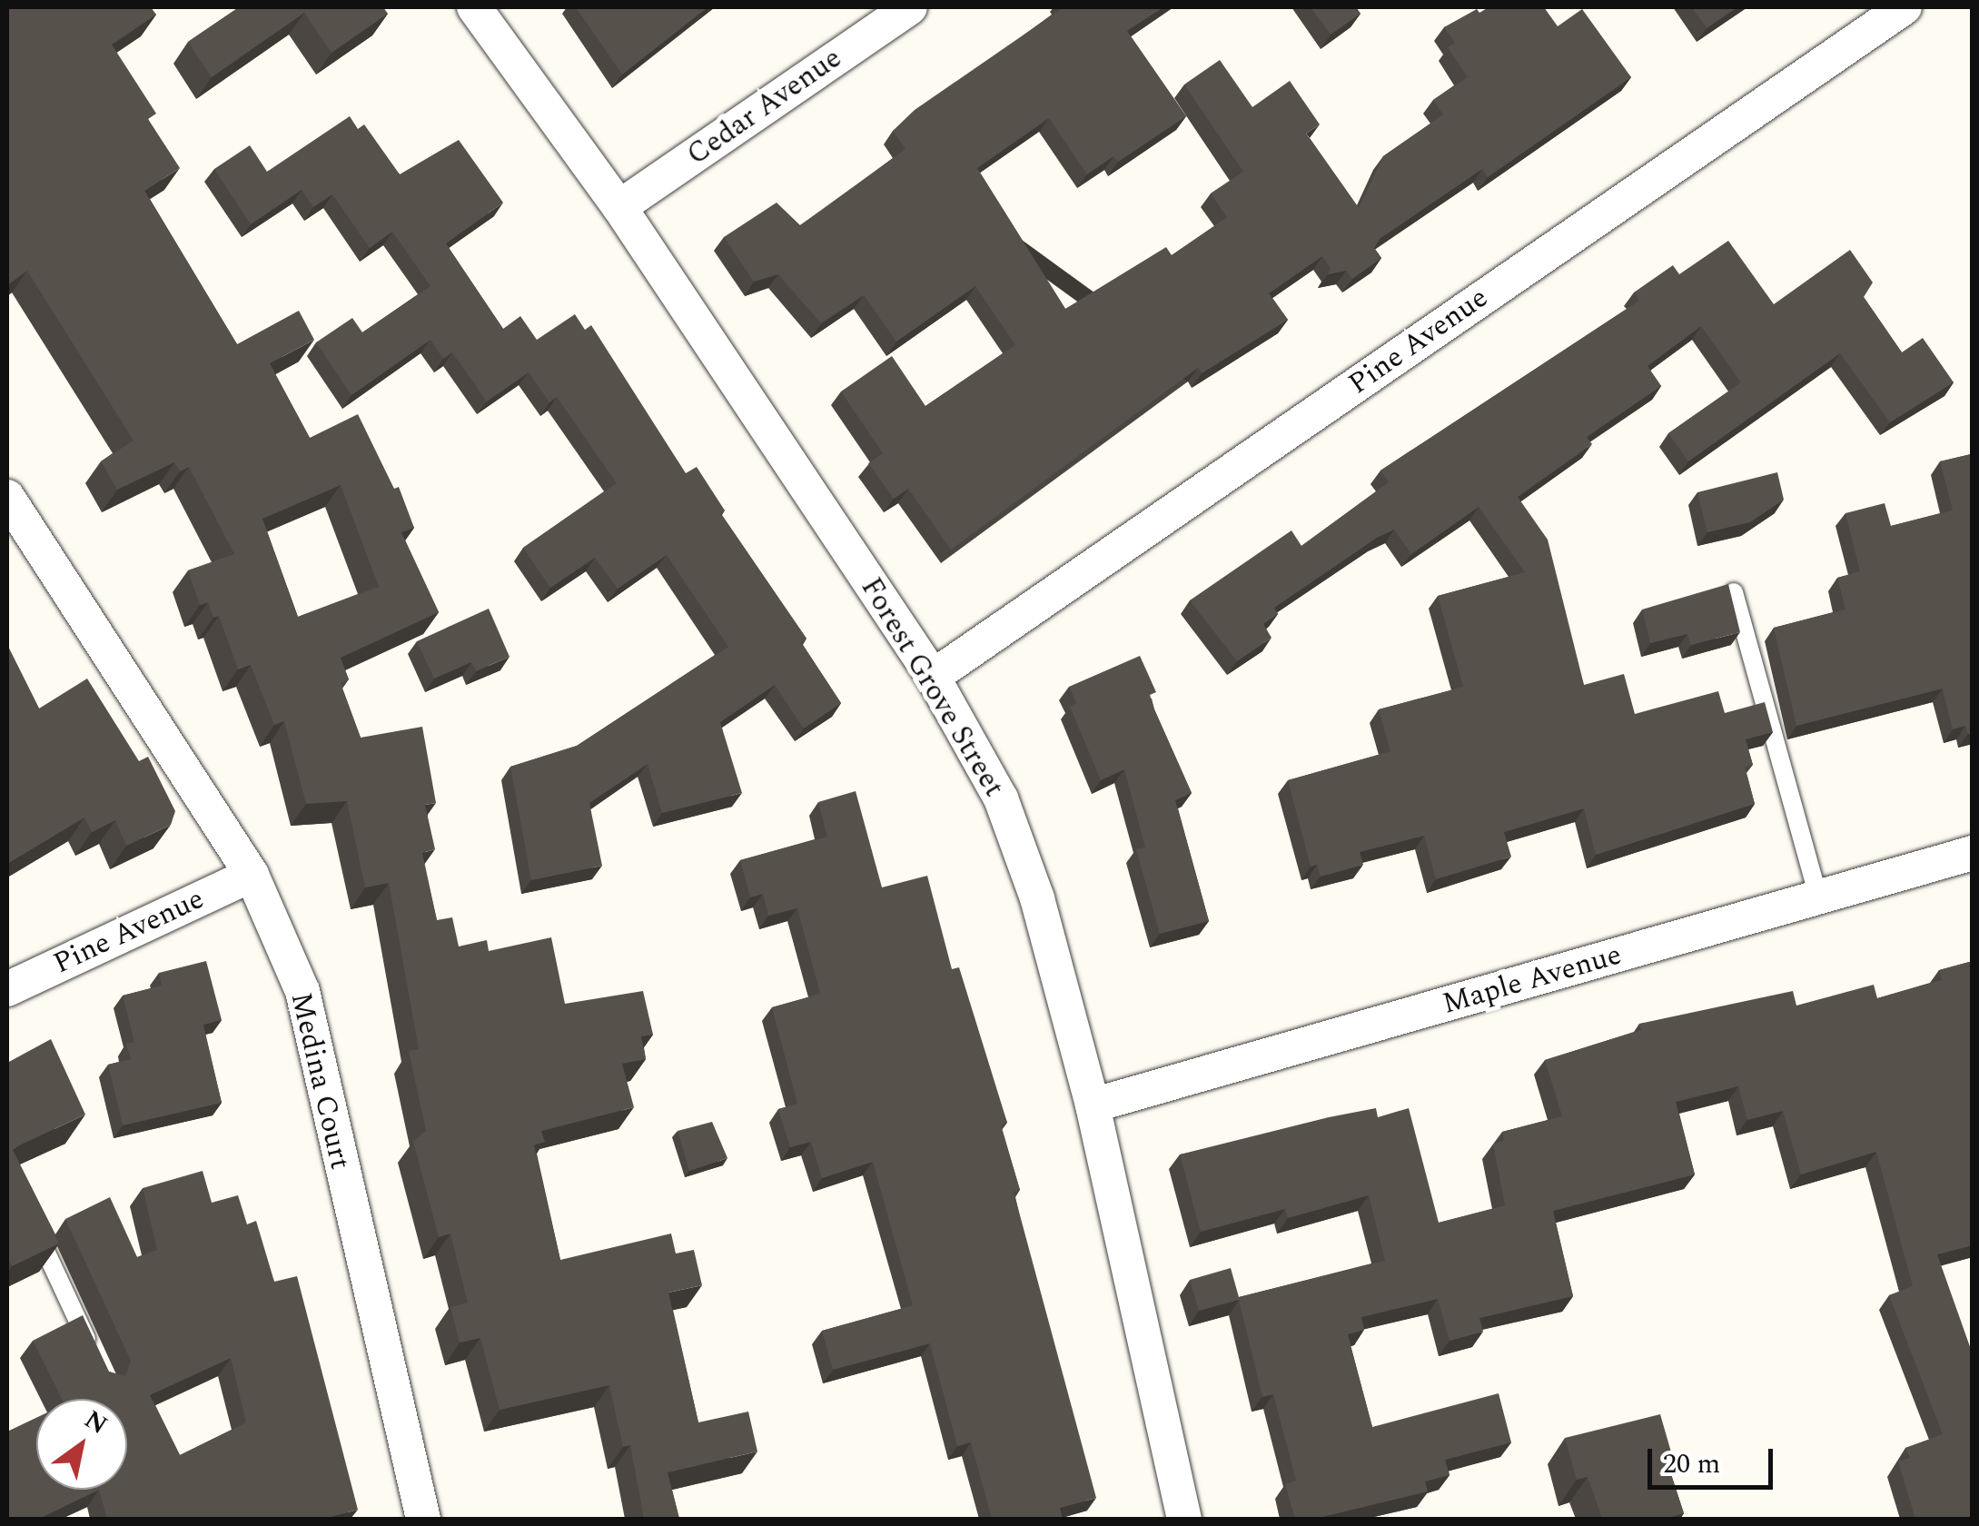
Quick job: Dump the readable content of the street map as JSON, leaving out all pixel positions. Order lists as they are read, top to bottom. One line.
{"streets":{"street":["Cedar Avenue","Pine Avenue","Forest Grove Street","Maple Avenue","Medina Court"]},"crossings":[["Cedar Avenue","Forest Grove Street"],["Pine Avenue","Forest Grove Street"],["Pine Avenue","Medina Court"],["Forest Grove Street","Maple Avenue"]],"scale_bar":"20 m","north":"top right"}
